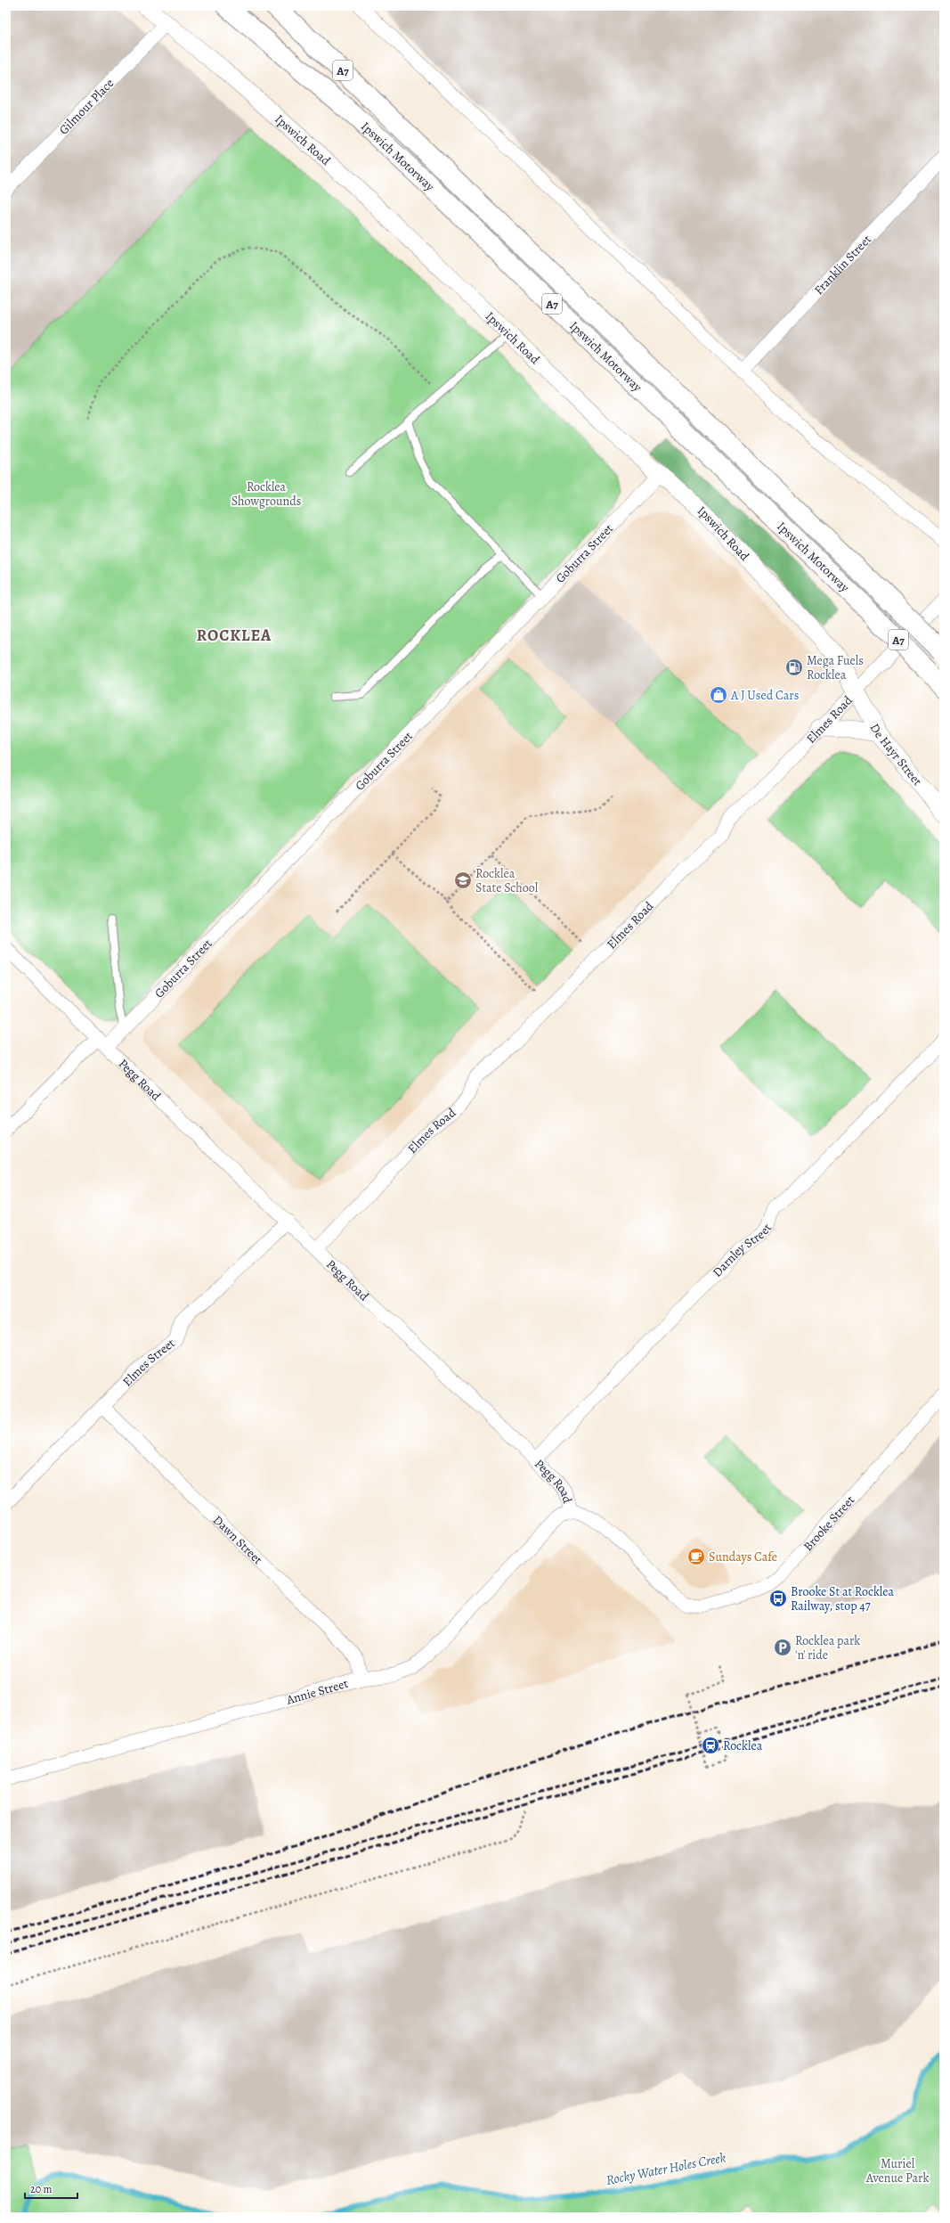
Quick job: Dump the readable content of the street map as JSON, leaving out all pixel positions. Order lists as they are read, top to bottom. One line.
{"streets":{"highway":["A7","Ipswich Motorway"],"street":["Gilmour Place","Ipswich Road","Franklin Street","Goburra Street","Elmes Road","De Hayr Street","Pegg Road","Darnley Street","Elmes Street","Brooke Street","Dawn Street","Annie Street"]},"crossings":[["Gilmour Place","Ipswich Road"],["Ipswich Road","Goburra Street"],["Ipswich Road","Elmes Road"],["Ipswich Road","De Hayr Street"],["Goburra Street","Pegg Road"],["Elmes Road","De Hayr Street"],["Elmes Road","Pegg Road"],["Pegg Road","Darnley Street"],["Pegg Road","Elmes Street"],["Pegg Road","Brooke Street"],["Pegg Road","Annie Street"],["Elmes Street","Dawn Street"],["Dawn Street","Annie Street"]],"districts":["ROCKLEA"],"water":["Rocky Water Holes Creek"],"parks":["Rocklea Showgrounds","Muriel Avenue Park"],"places":{"fuel station":["Mega Fuels Rocklea"],"shop":["A J Used Cars"],"school or university":["Rocklea State School"],"cafe":["Sundays Cafe"],"bus stop":["Brooke St at Rocklea Railway, stop 47"],"parking":["Rocklea park 'n' ride"],"station":["Rocklea"]},"scale_bar":"20 m"}
